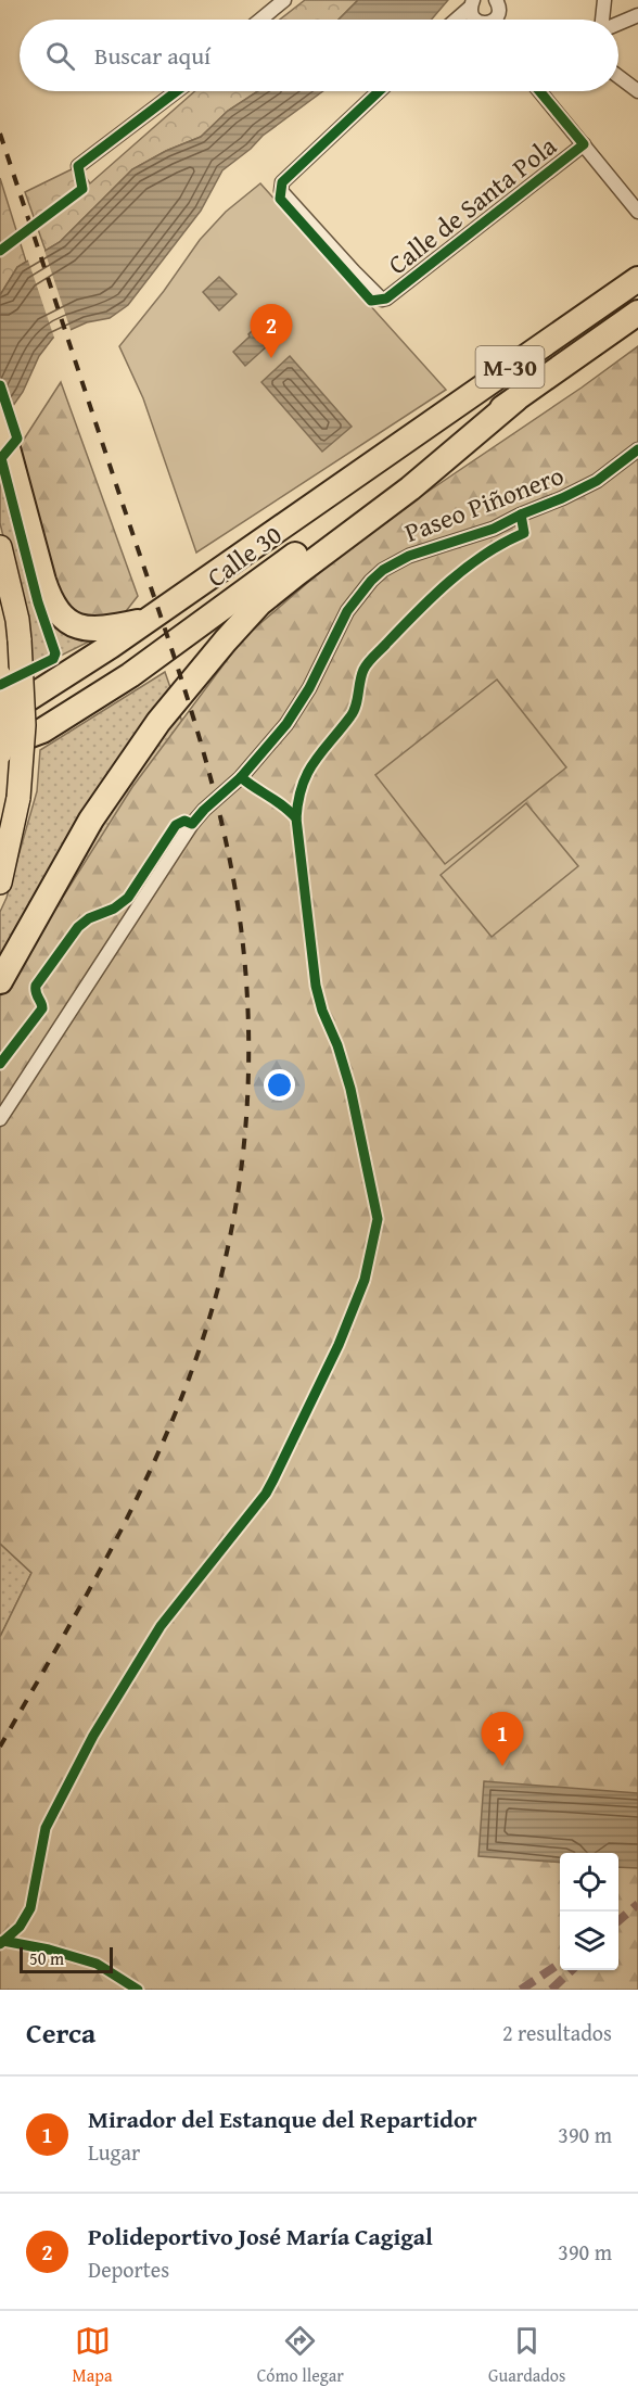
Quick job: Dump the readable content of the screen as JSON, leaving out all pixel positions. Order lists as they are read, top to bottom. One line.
{"streets":{"highway":["M-30","Calle 30"],"street":["Calle de Santa Pola","Paseo Piñonero"]},"crossings":[["M-30","Calle 30"]],"scale_bar":"50 m","page":{"search":"Buscar aquí","pins":["2","1"],"scale":"50 m","heading":["Cerca","2 resultados"],"list":[{"mark":"1","name":"Mirador del Estanque del Repartidor","note":"Lugar","value":"390 m"},{"mark":"2","name":"Polideportivo José María Cagigal","note":"Deportes","value":"390 m"}],"nav":["Mapa","Cómo llegar","Guardados"]}}
